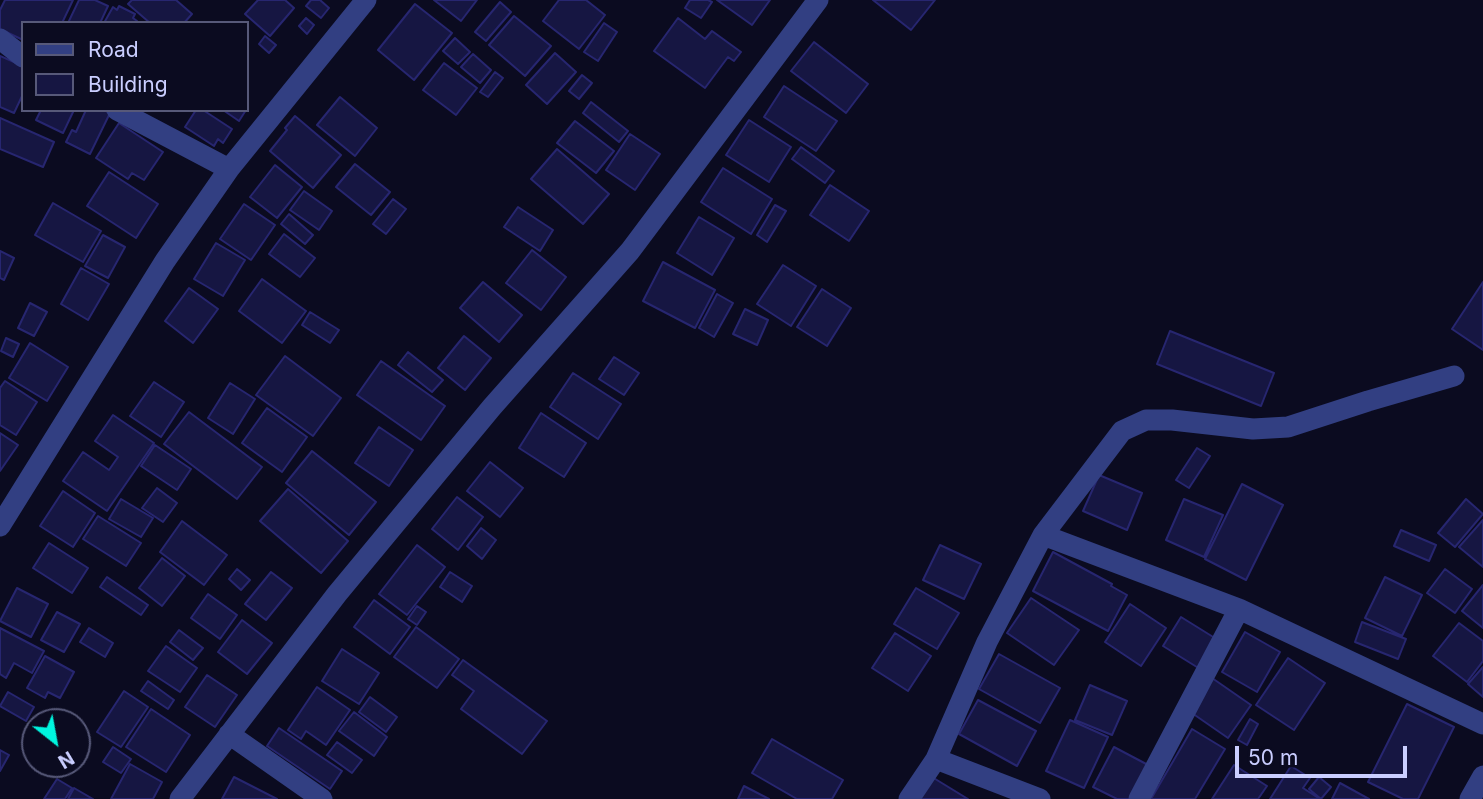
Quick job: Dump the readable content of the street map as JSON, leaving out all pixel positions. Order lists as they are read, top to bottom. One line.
{"legend":["Road","Building"],"scale_bar":"50 m","north":"bottom right"}
